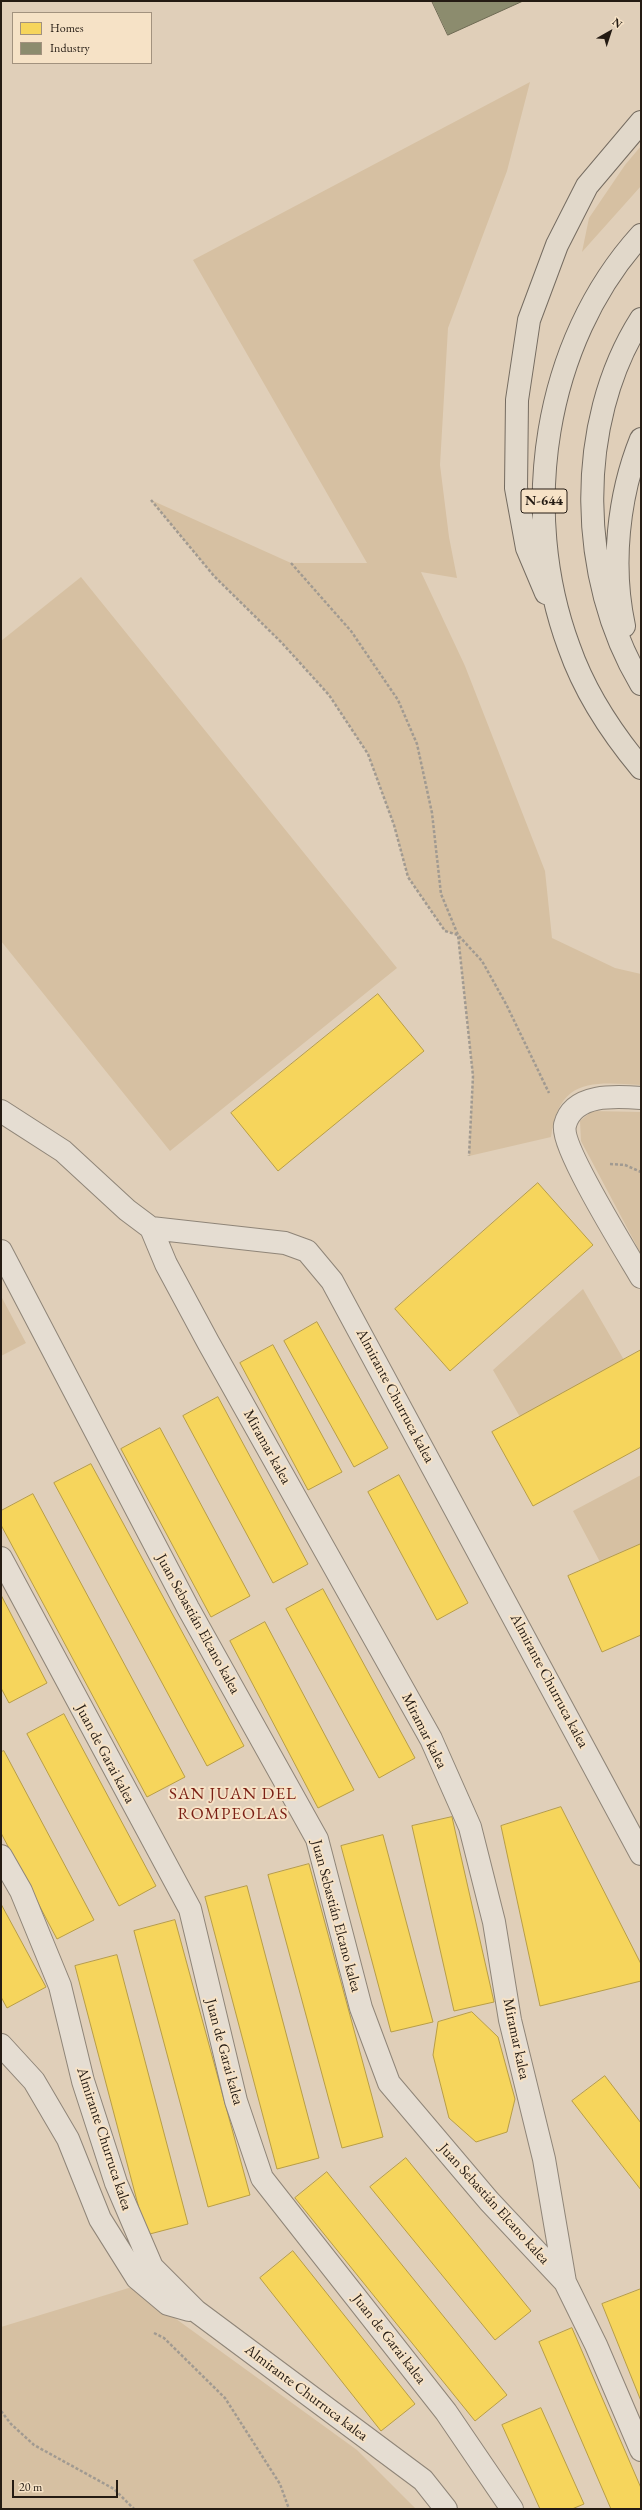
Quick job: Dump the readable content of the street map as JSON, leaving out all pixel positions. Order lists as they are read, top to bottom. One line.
{"streets":{"highway":["N-644"],"street":["Almirante Churruca kalea","Miramar kalea","Juan Sebastián Elcano kalea","Juan de Garai kalea"]},"crossings":[["Almirante Churruca kalea","Miramar kalea"],["Miramar kalea","Juan Sebastián Elcano kalea"]],"districts":["SAN JUAN DEL ROMPEOLAS"],"legend":["Homes","Industry"],"scale_bar":"20 m","north":"top right"}
